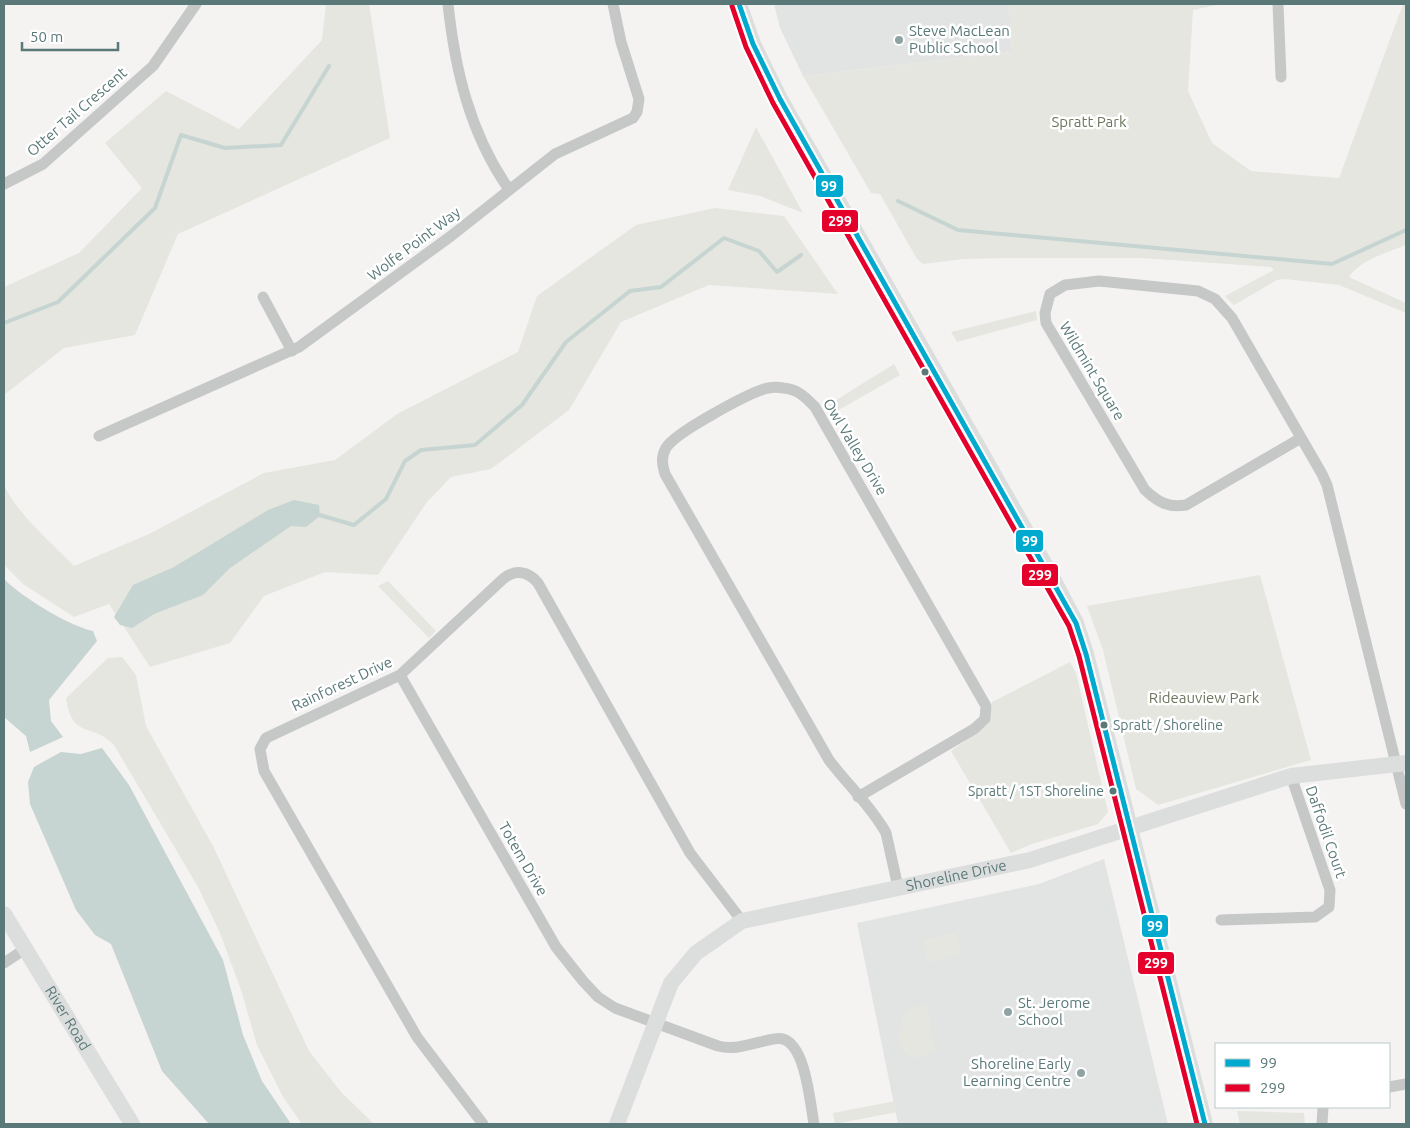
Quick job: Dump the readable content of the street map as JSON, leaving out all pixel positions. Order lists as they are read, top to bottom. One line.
{"streets":{"street":["Otter Tail Crescent","Wolfe Point Way","Wildmint Square","Owl Valley Drive","Rainforest Drive","Daffodil Court","Totem Drive","Shoreline Drive","River Road"]},"crossings":[["Wildmint Square","Shoreline Drive"],["Owl Valley Drive","Shoreline Drive"],["Rainforest Drive","Totem Drive"],["Rainforest Drive","Shoreline Drive"],["Daffodil Court","Shoreline Drive"],["Totem Drive","Shoreline Drive"]],"parks":["Spratt Park","Rideauview Park"],"places":["Steve MacLean Public School","Spratt / Shoreline","Spratt / 1ST Shoreline","St. Jerome School","Shoreline Early Learning Centre"],"lines":["transit line 99","transit line 299"],"legend":["99","299"],"scale_bar":"50 m"}
